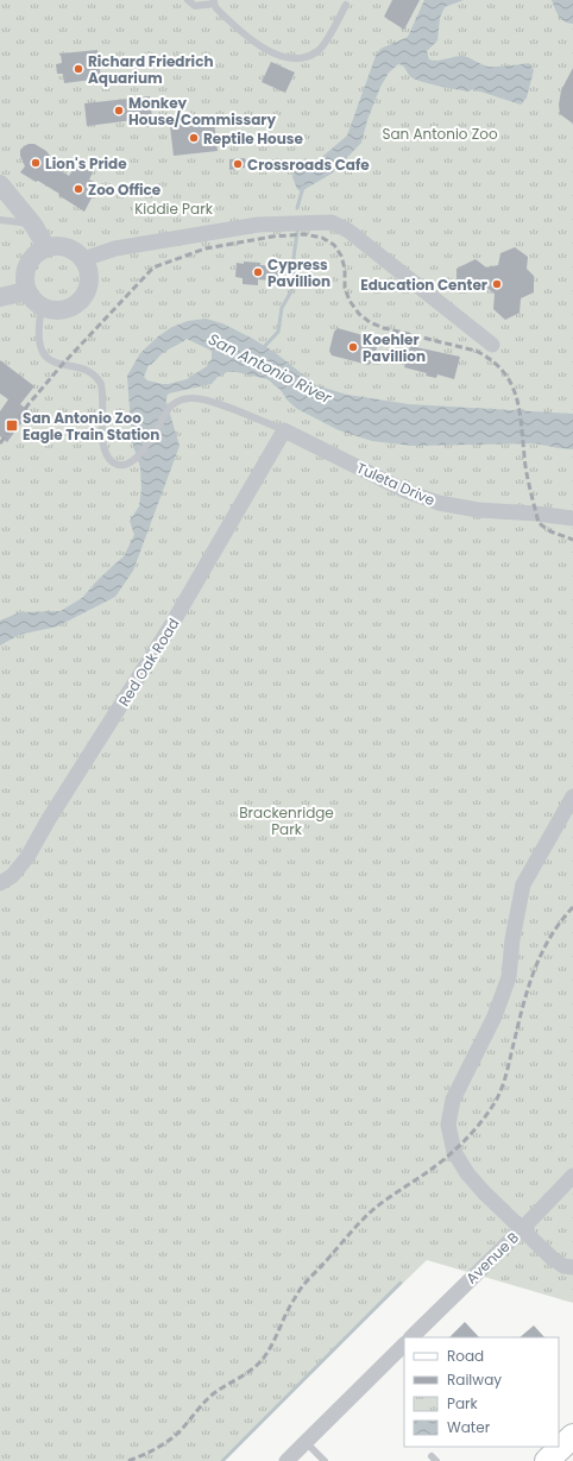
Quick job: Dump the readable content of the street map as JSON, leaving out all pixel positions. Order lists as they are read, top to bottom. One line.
{"streets":{"street":["Tuleta Drive","Red Oak Road","Avenue B"]},"crossings":[["Tuleta Drive","Red Oak Road"]],"water":["San Antonio River"],"parks":["San Antonio Zoo","Kiddie Park","Brackenridge Park"],"places":{"other":["Richard Friedrich Aquarium","Monkey House/Commissary","Reptile House","Lion's Pride","Crossroads Cafe","Zoo Office","Cypress Pavillion","Education Center","Koehler Pavillion"],"transit":["San Antonio Zoo Eagle Train Station"]},"legend":["Road","Railway","Park","Water"]}
